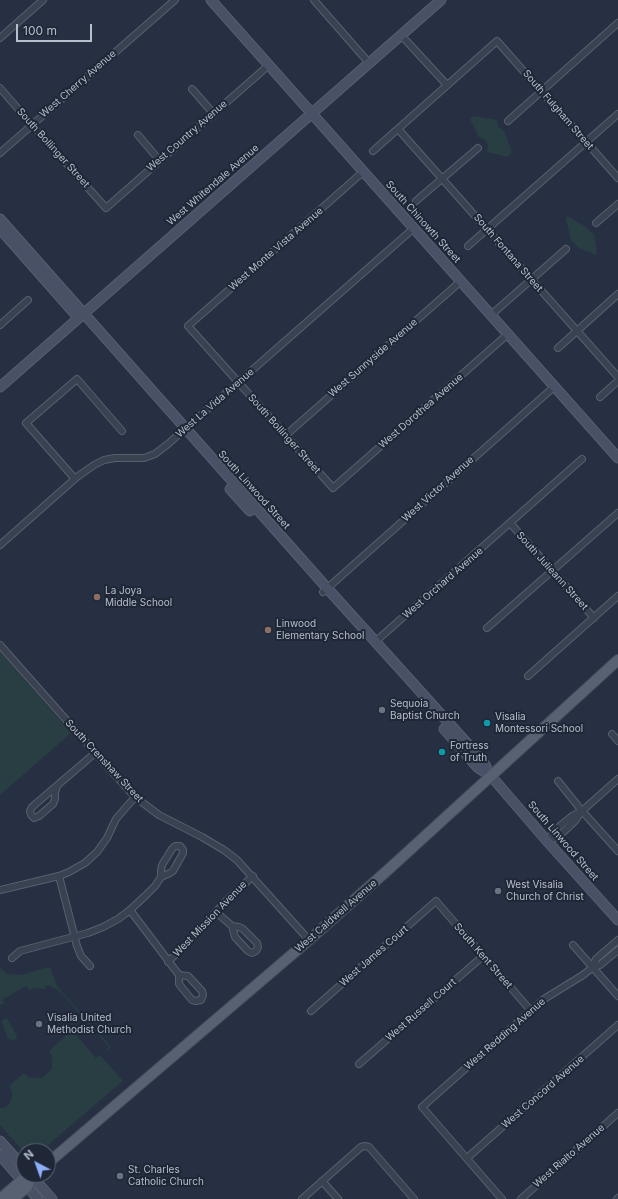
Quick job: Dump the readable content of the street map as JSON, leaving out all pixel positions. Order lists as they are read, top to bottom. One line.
{"streets":{"main road":["West Caldwell Avenue"],"street":["West Cherry Avenue","South Fulgham Street","West Country Avenue","South Bollinger Street","West Whitendale Avenue","South Chinowth Street","West Monte Vista Avenue","South Fontana Street","West Sunnyside Avenue","West La Vida Avenue","West Dorothea Avenue","West Victor Avenue","South Linwood Street","South Julieann Street","West Orchard Avenue","South Crenshaw Street","West Mission Avenue","West James Court","South Kent Street","West Russell Court","West Redding Avenue","West Concord Avenue","West Rialto Avenue"]},"crossings":[["West Cherry Avenue","South Bollinger Street"],["West Country Avenue","South Bollinger Street"],["West Country Avenue","South Chinowth Street"],["South Bollinger Street","West Monte Vista Avenue"],["South Bollinger Street","West Sunnyside Avenue"],["South Bollinger Street","West La Vida Avenue"],["South Bollinger Street","West Dorothea Avenue"],["West Whitendale Avenue","South Chinowth Street"],["West Whitendale Avenue","South Linwood Street"],["South Chinowth Street","West Monte Vista Avenue"],["South Chinowth Street","West Sunnyside Avenue"],["South Chinowth Street","West La Vida Avenue"],["South Chinowth Street","West Dorothea Avenue"],["South Chinowth Street","West Victor Avenue"],["West La Vida Avenue","South Linwood Street"],["West Victor Avenue","South Linwood Street"],["South Linwood Street","West Orchard Avenue"],["South Linwood Street","West Caldwell Avenue"],["South Julieann Street","West Orchard Avenue"],["South Crenshaw Street","West Caldwell Avenue"],["South Crenshaw Street","West Mission Avenue"],["West James Court","South Kent Street"],["South Kent Street","West Russell Court"],["South Kent Street","West Redding Avenue"],["West Redding Avenue","West Concord Avenue"]],"places":["La Joya Middle School","Linwood Elementary School","Sequoia Baptist Church","Visalia Montessori School","Fortress of Truth","West Visalia Church of Christ","Visalia United Methodist Church","St. Charles Catholic Church"],"scale_bar":"100 m","north":"top left"}
